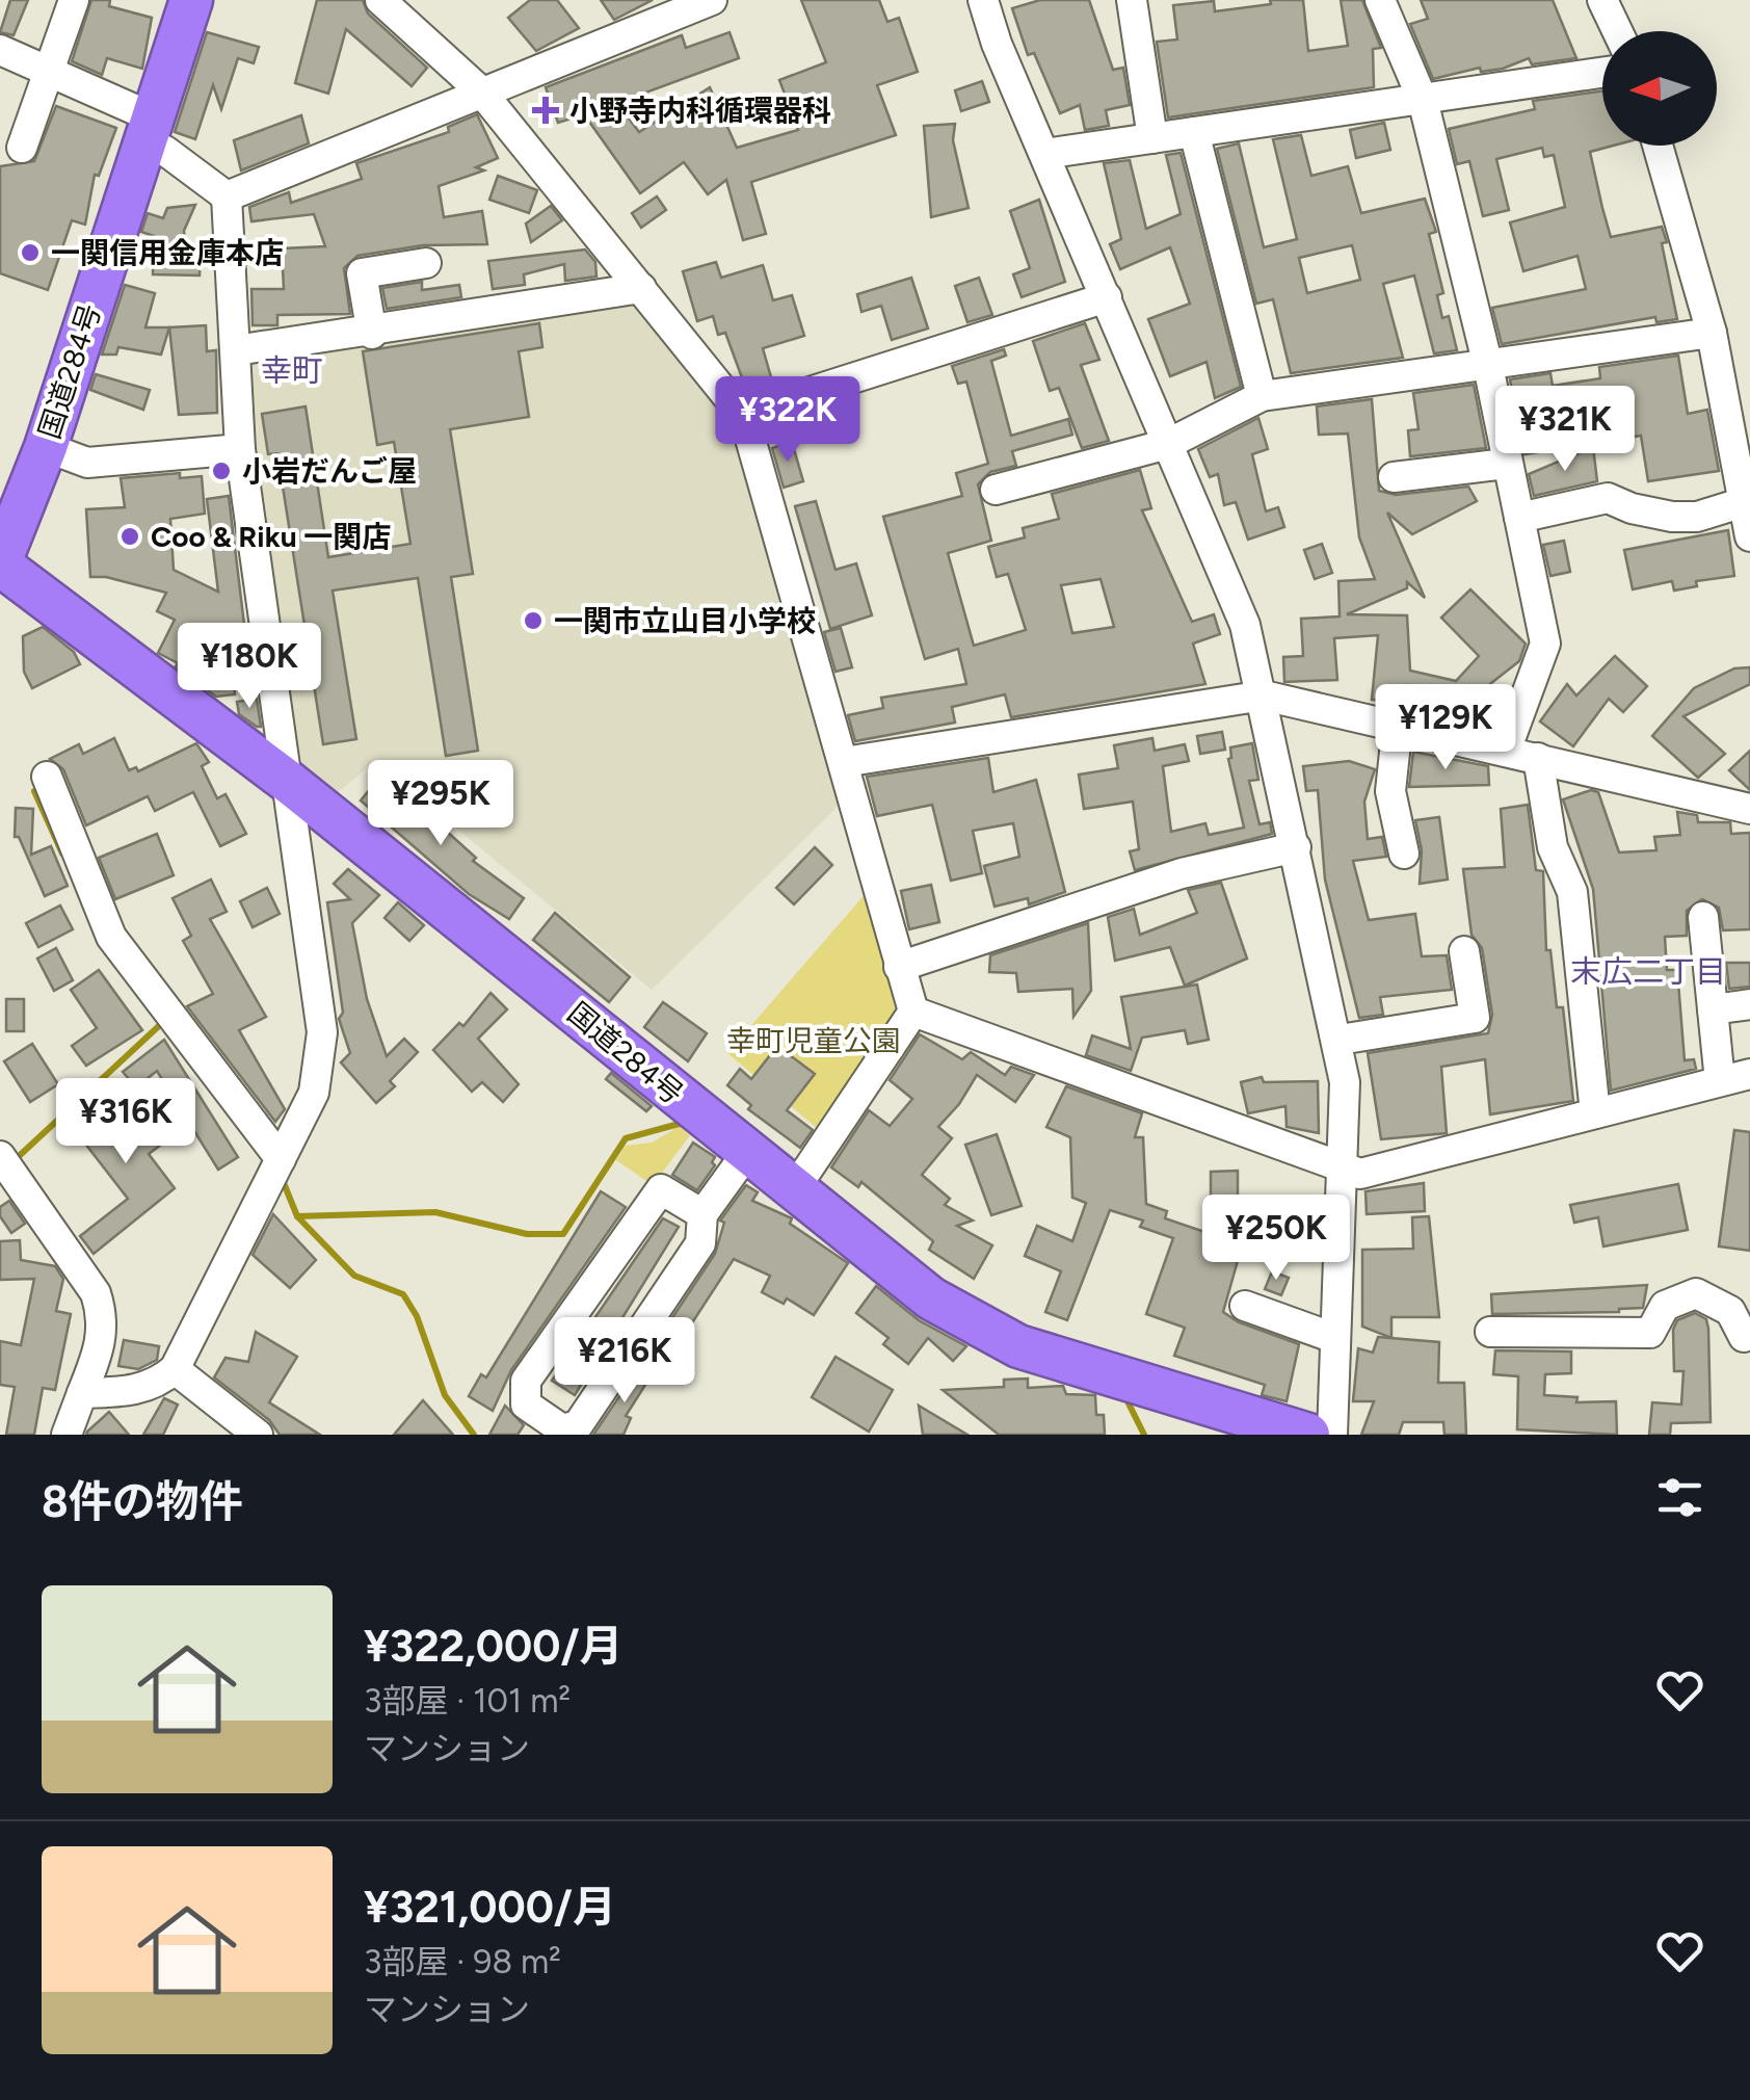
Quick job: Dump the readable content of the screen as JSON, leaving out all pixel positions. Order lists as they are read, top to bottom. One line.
{"streets":{"highway":["国道284号"]},"districts":["幸町","末広二丁目"],"parks":["幸町児童公園"],"places":{"health":["小野寺内科循環器科"],"other":["一関信用金庫本店","小岩だんご屋","Coo & Riku 一関店","一関市立山目小学校"]},"north":"left","page":{"price":["¥322K","¥321K","¥180K","¥129K","¥295K","¥316K","¥250K","¥216K"],"heading":"8件の物件","list":[{"name":"¥322,000/月","note":"3部屋 · 101 m² · マンション"},{"name":"¥321,000/月","note":"3部屋 · 98 m² · マンション"}]}}
